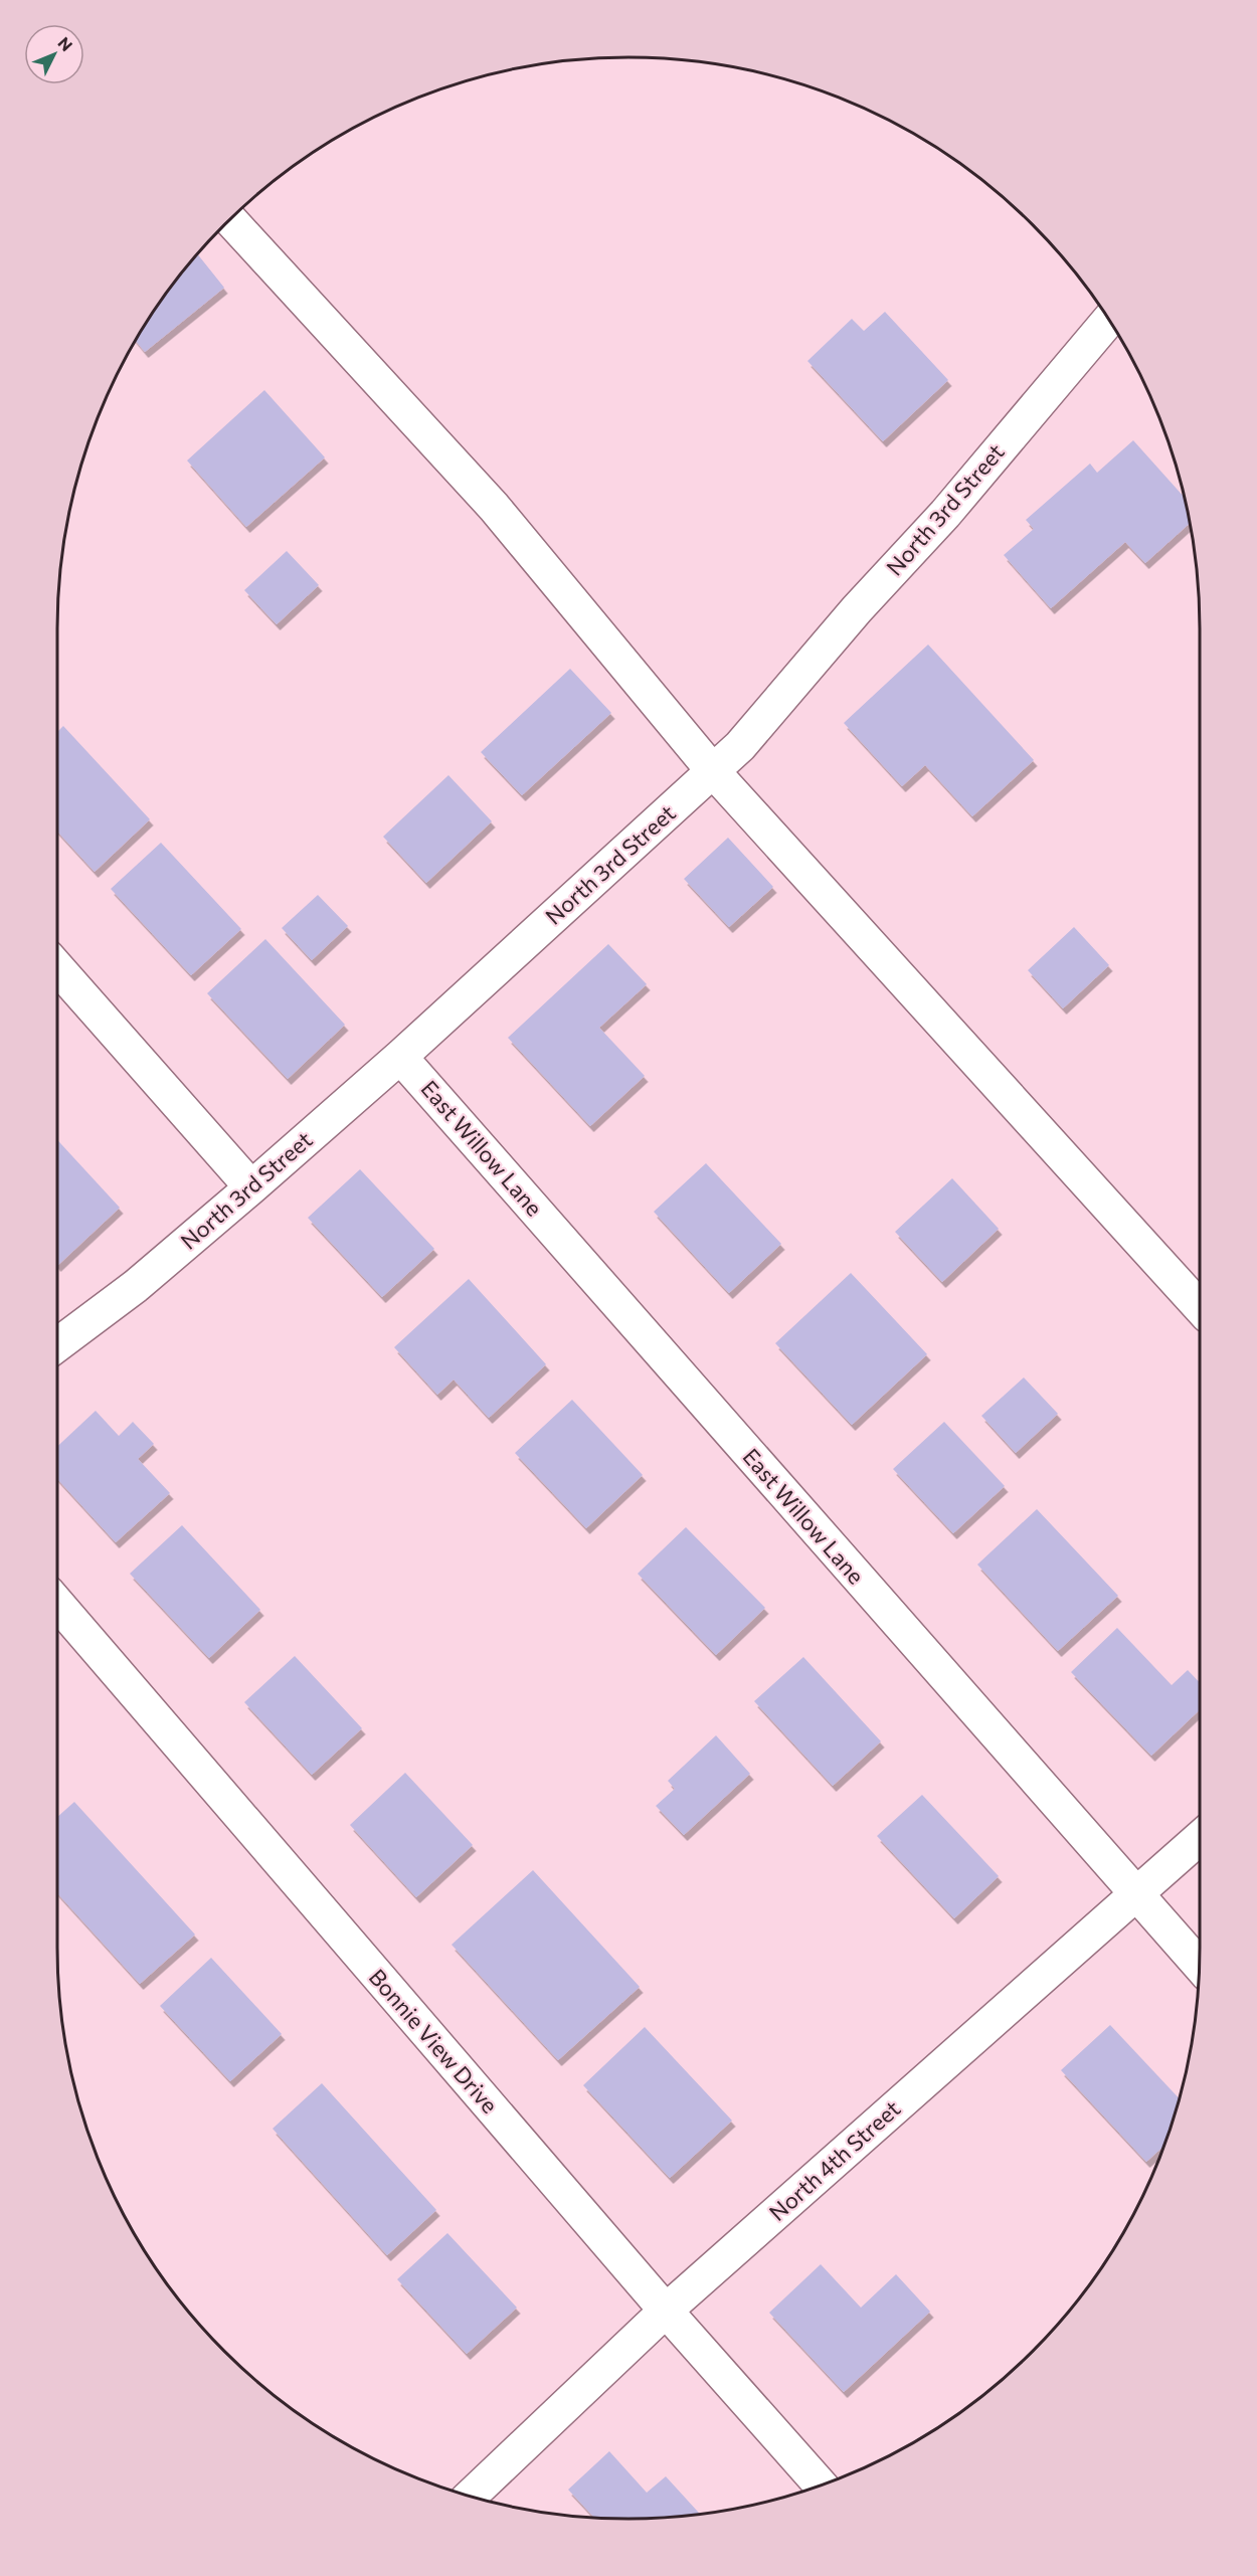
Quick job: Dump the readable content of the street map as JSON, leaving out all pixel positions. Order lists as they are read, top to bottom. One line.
{"streets":{"street":["North 3rd Street","East Willow Lane","Bonnie View Drive","North 4th Street"]},"crossings":[["North 3rd Street","East Willow Lane"],["East Willow Lane","North 4th Street"],["Bonnie View Drive","North 4th Street"]],"north":"top right"}
